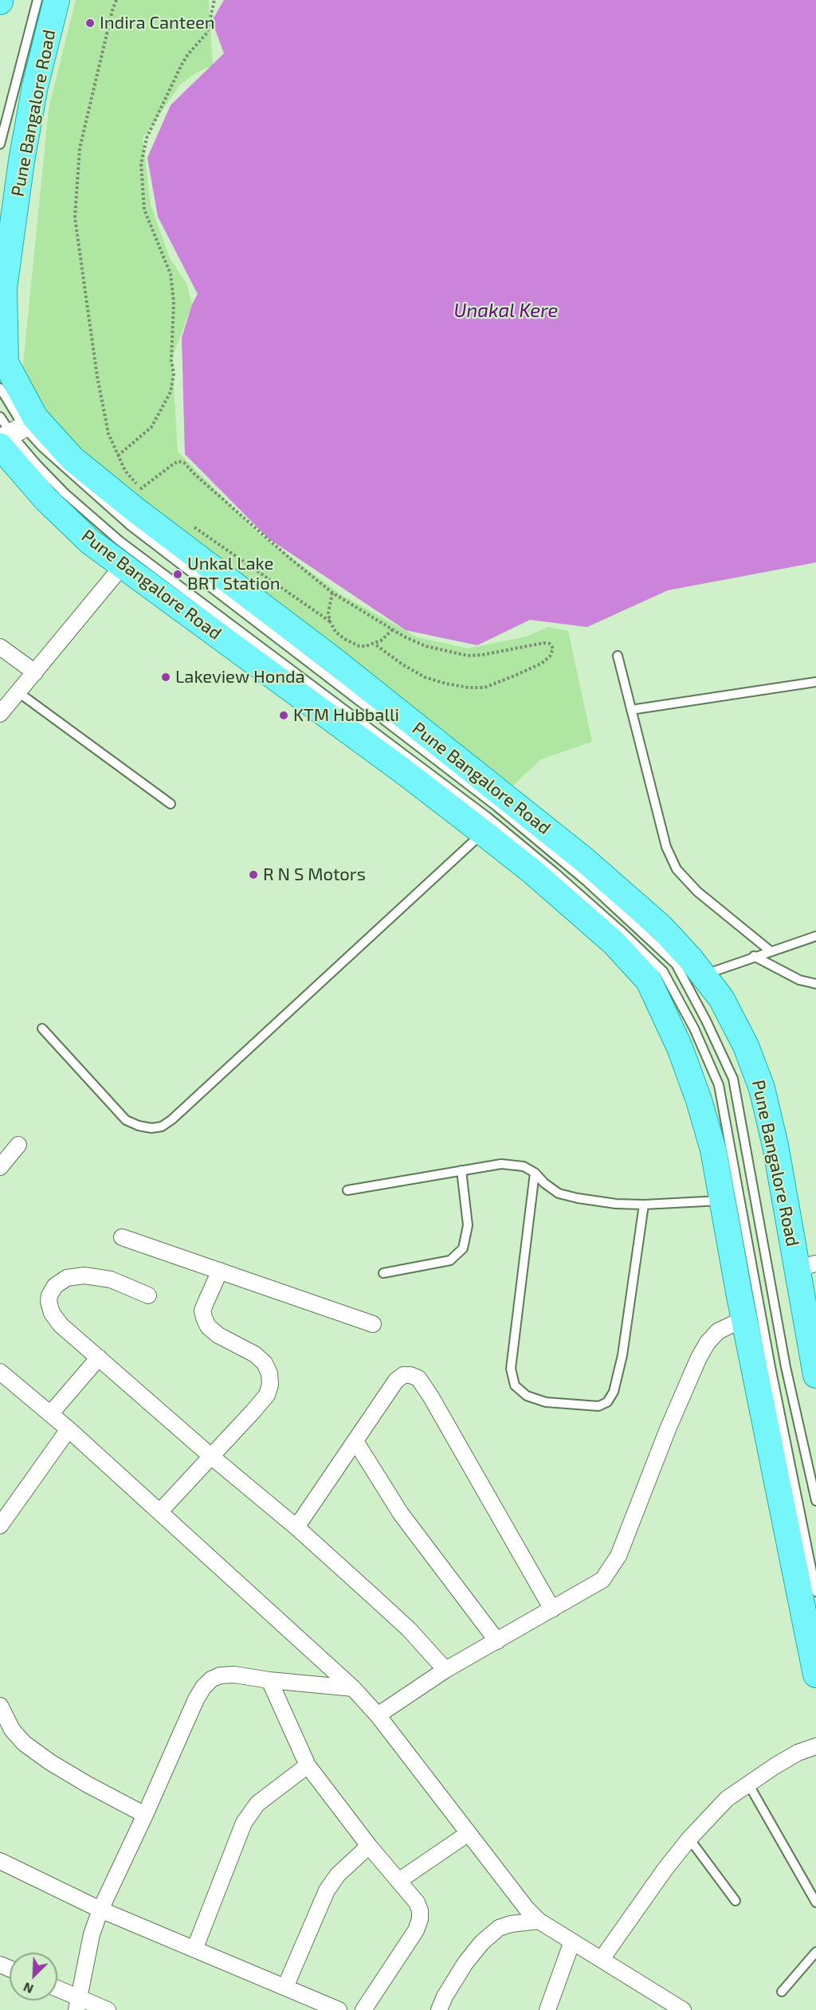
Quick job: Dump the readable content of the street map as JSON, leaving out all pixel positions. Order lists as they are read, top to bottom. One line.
{"streets":{"main road":["Pune Bangalore Road"]},"water":["Unakal Kere"],"places":["Indira Canteen","Unkal Lake BRT Station","Lakeview Honda","KTM Hubballi","R N S Motors"],"north":"bottom left"}
